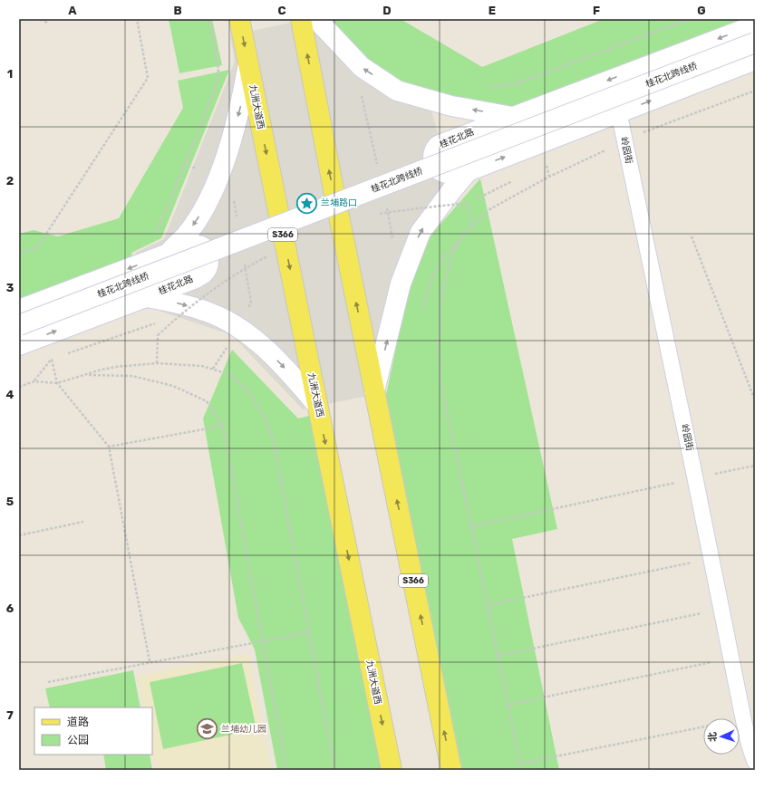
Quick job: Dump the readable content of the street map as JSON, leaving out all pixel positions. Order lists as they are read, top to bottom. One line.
{"streets":{"main road":["桂花北跨线桥","九洲大道西","桂花北路","S366"],"lane":["岭园街"]},"crossings":[["桂花北路","岭园街"]],"places":{"place":["兰埔路口"],"school or university":["兰埔幼儿园"]},"legend":["道路","公园"],"north":"left","grid":{"columns":["A","B","C","D","E","F","G"],"rows":["1","2","3","4","5","6","7"]}}
